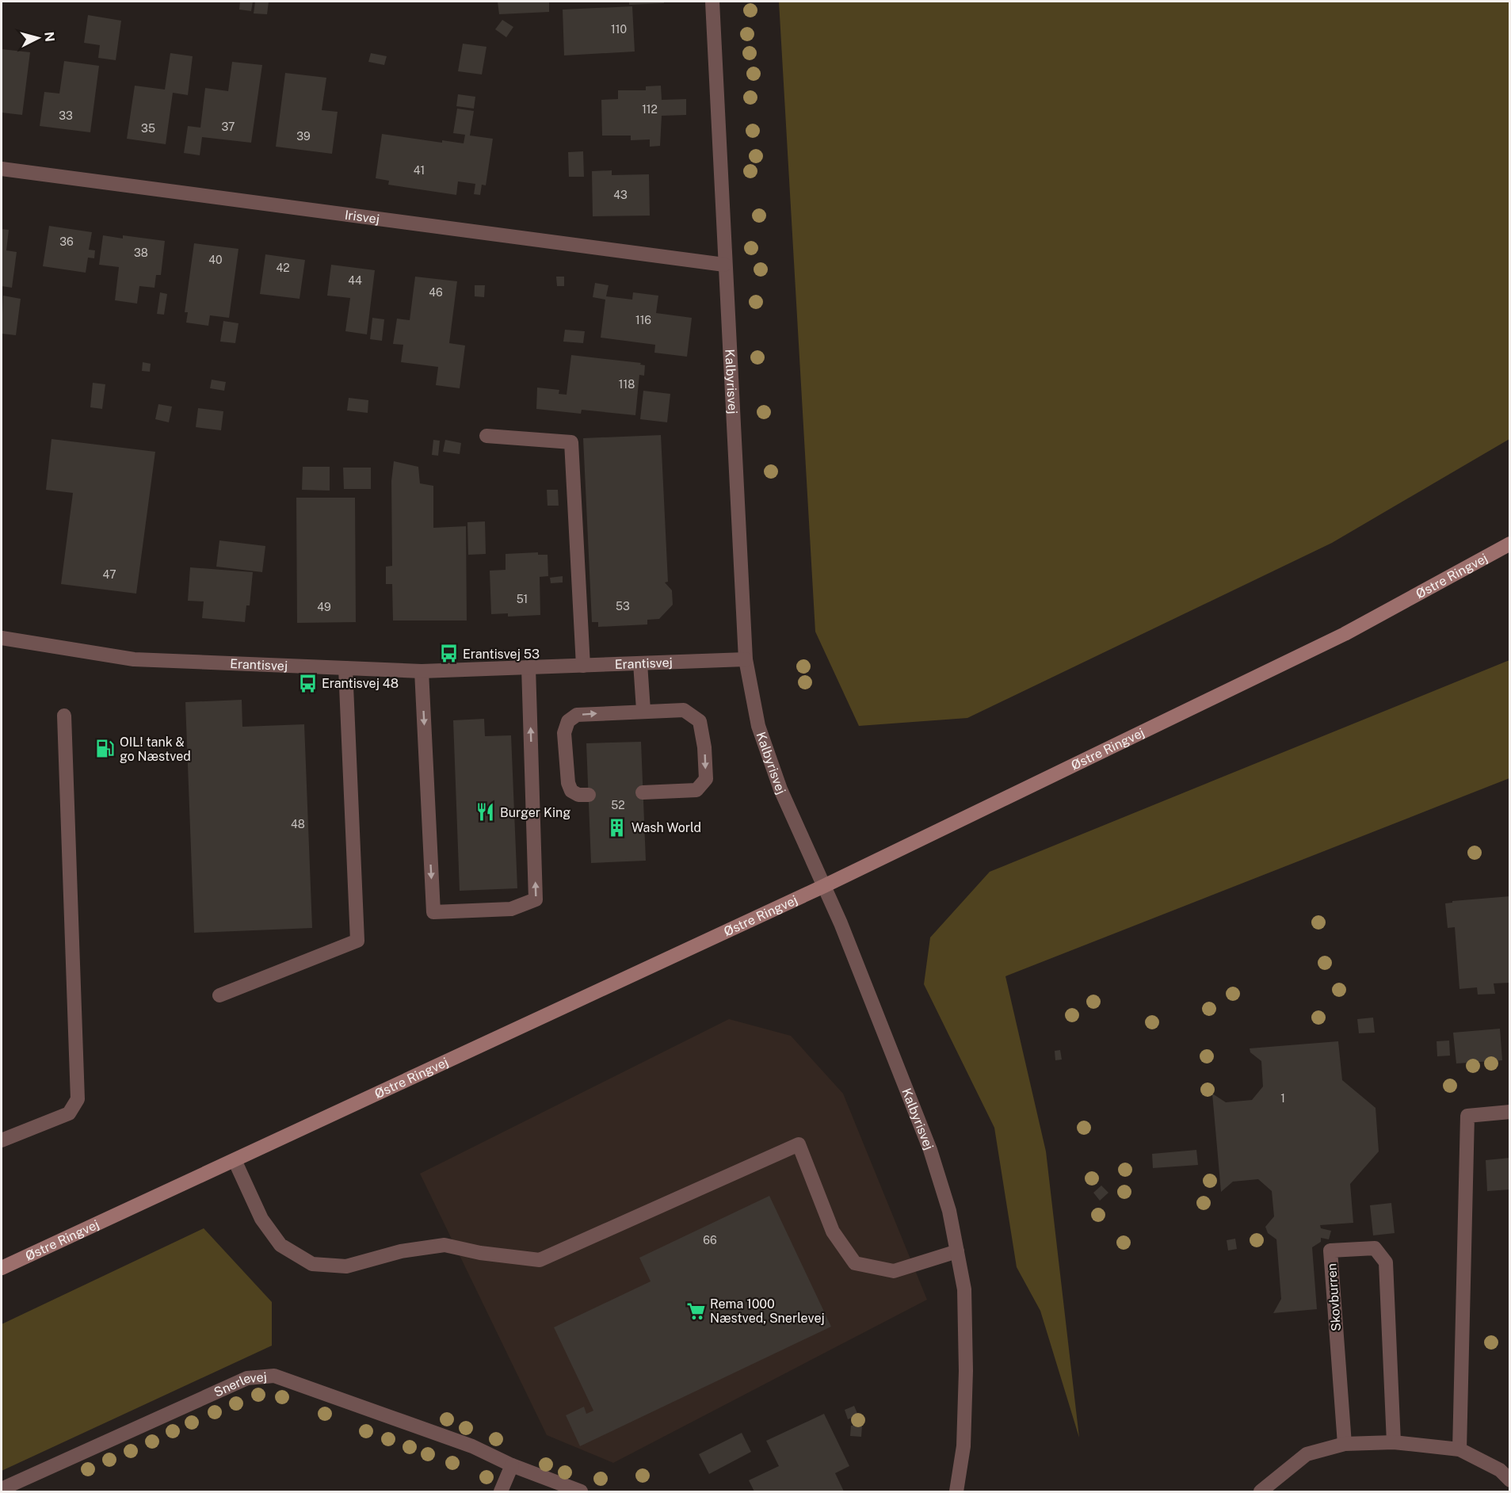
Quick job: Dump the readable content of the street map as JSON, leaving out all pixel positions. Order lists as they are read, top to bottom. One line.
{"streets":{"street":["Irisvej","Kalbyrisvej","Østre Ringvej","Erantisvej","Skovburren","Snerlevej"]},"crossings":[["Irisvej","Kalbyrisvej"],["Kalbyrisvej","Østre Ringvej"],["Kalbyrisvej","Erantisvej"]],"places":{"bus stop":["Erantisvej 53","Erantisvej 48"],"fuel station":["OIL! tank & go Næstved"],"restaurant":["Burger King"],"building":["Wash World"],"supermarket":["Rema 1000 Næstved, Snerlevej"]},"house_numbers":["110","112","33","37","35","39","41","43","36","38","40","42","44","46","116","118","47","51","53","49","52","48","1","66"],"north":"right"}
